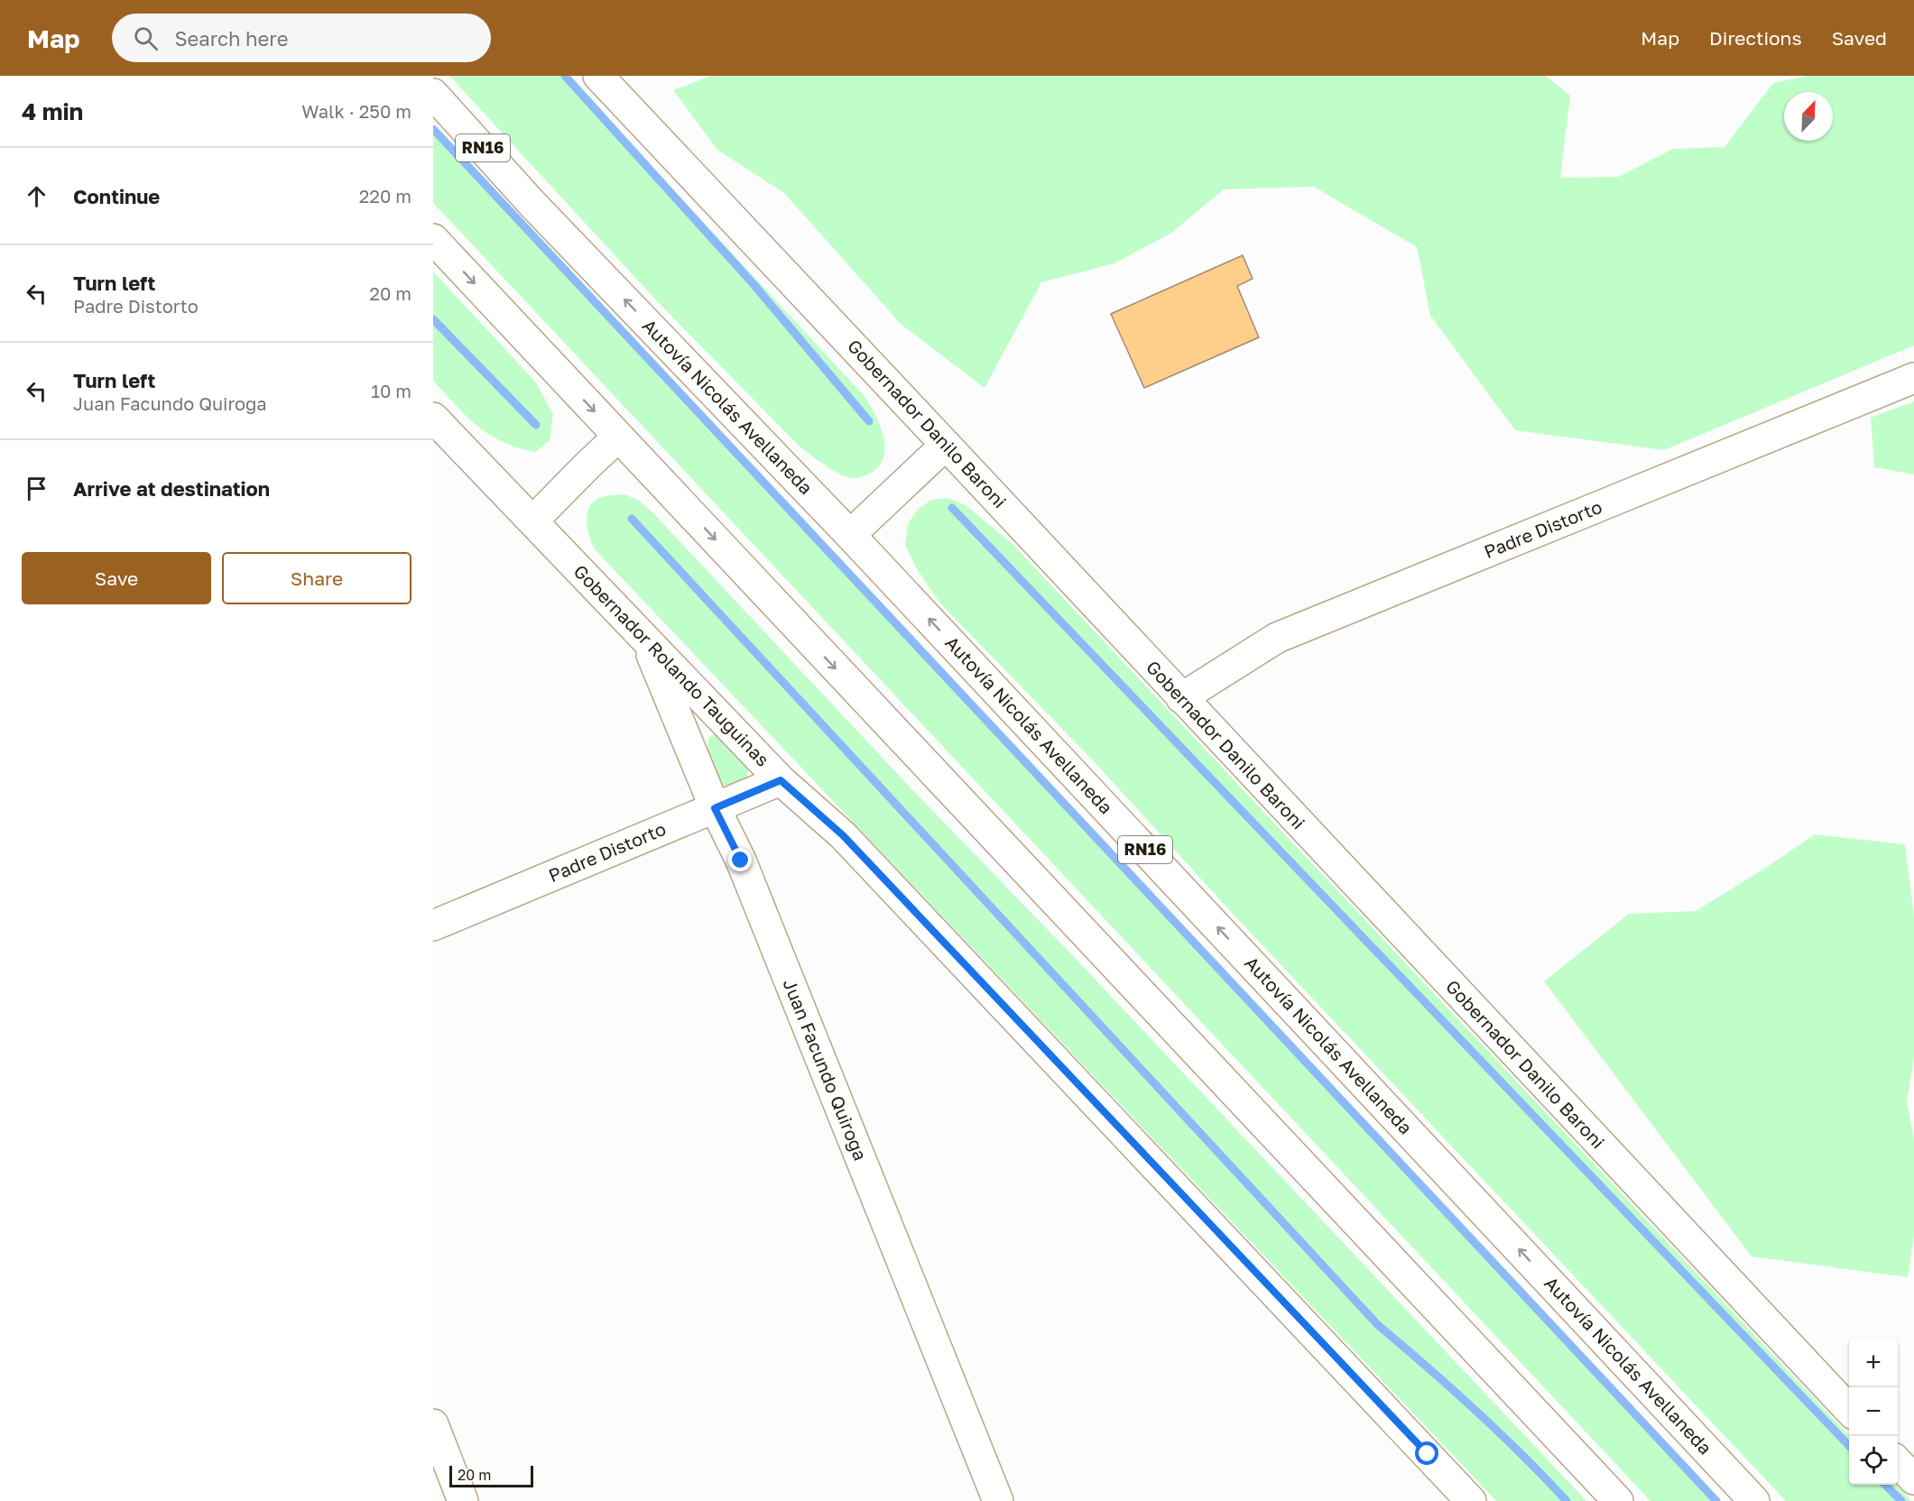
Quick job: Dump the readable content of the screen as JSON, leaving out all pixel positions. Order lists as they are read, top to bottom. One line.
{"streets":{"main road":["RN16","Autovía Nicolás Avellaneda","Gobernador Danilo Baroni","Padre Distorto","Gobernador Rolando Tauguinas","Juan Facundo Quiroga"]},"crossings":[["Gobernador Danilo Baroni","Padre Distorto"],["Padre Distorto","Gobernador Rolando Tauguinas"],["Padre Distorto","Juan Facundo Quiroga"],["Gobernador Rolando Tauguinas","Juan Facundo Quiroga"]],"scale_bar":"20 m","north":"top right","page":{"header":"Map","search":"Search here","nav":["Map","Directions","Saved"],"heading":["4 min","Walk · 250 m"],"list":[["Continue","220 m"],["Turn left","Padre Distorto","20 m"],["Turn left","Juan Facundo Quiroga","10 m"],"Arrive at destination"],"buttons":["Save","Share"],"map_buttons":["+","−"],"scale":"20 m"}}
